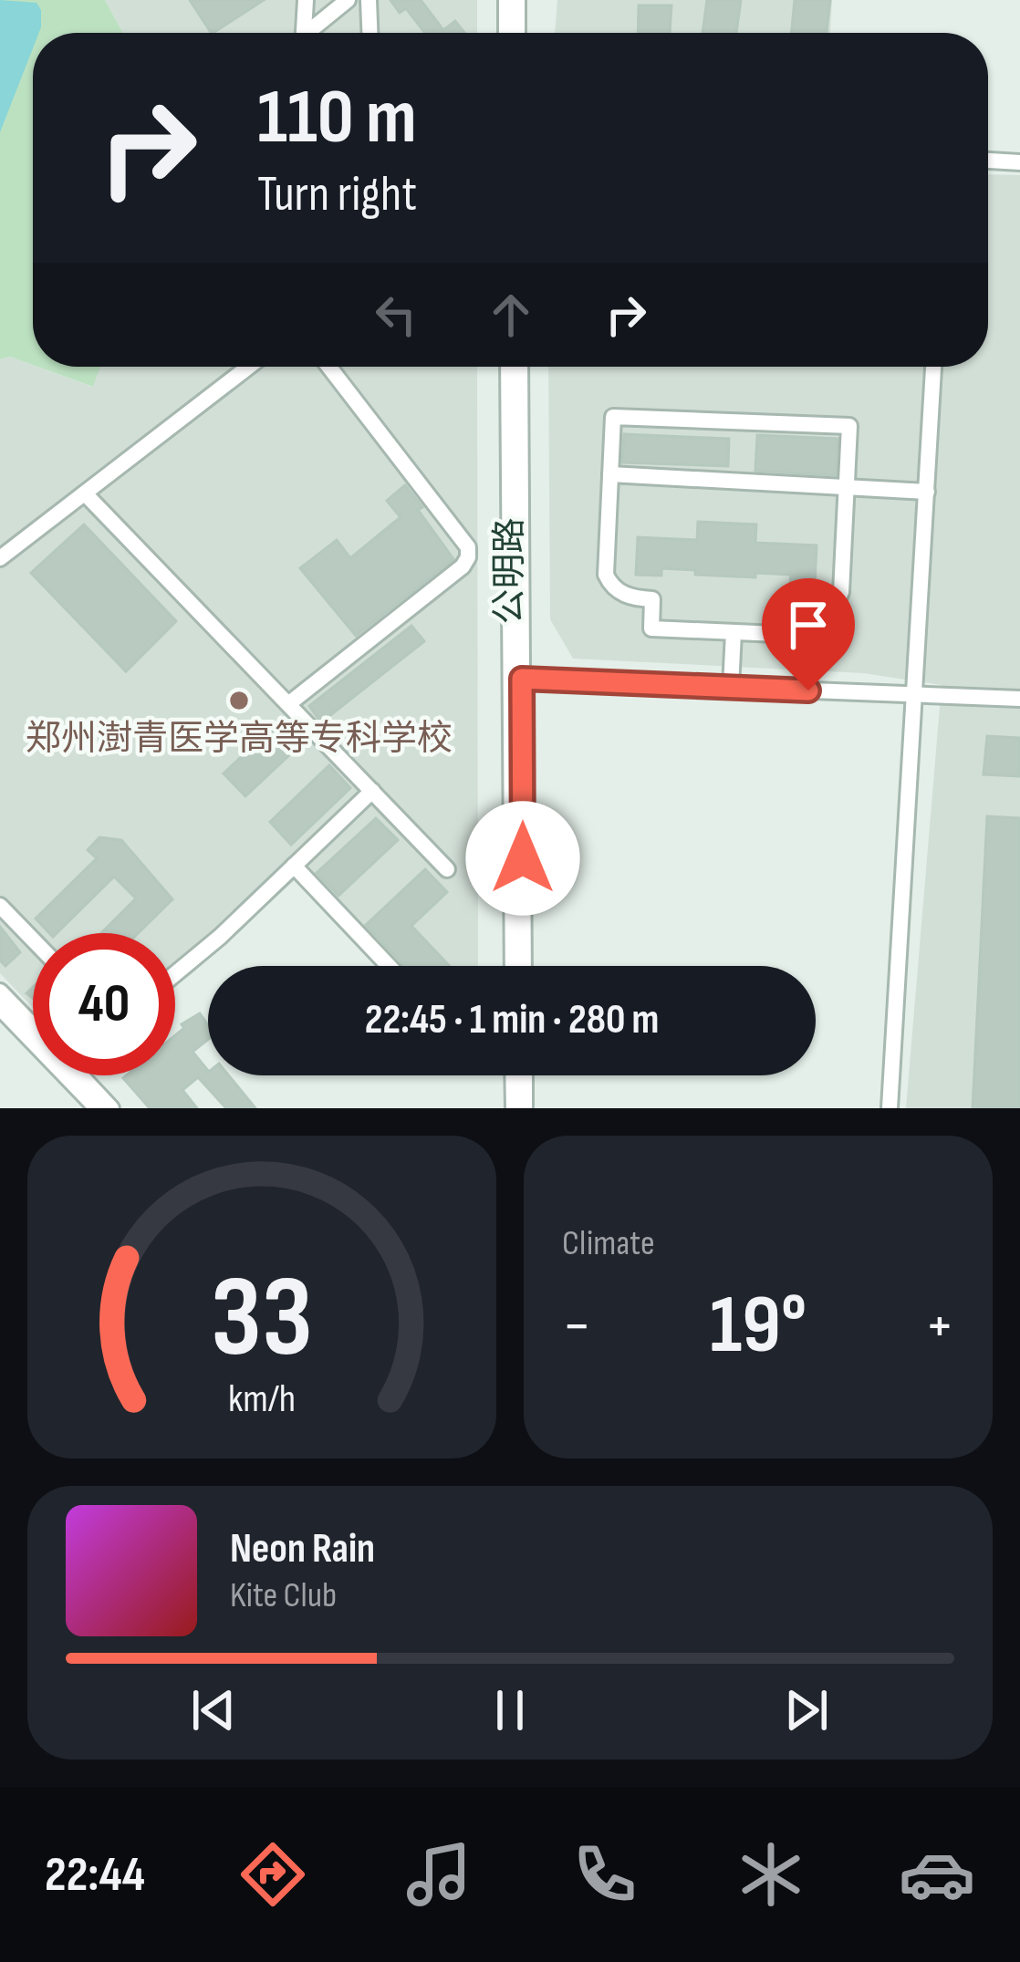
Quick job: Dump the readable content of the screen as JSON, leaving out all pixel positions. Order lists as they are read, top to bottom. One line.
{"streets":{"street":["公明路"]},"places":["郑州澍青医学高等专科学校"],"page":{"turn":["110 m","Turn right"],"limit":"40","trip":"22:45 · 1 min · 280 m","tile":"Climate","heat":["−","19°","+"],"song":["Neon Rain","Kite Club"],"tabs":"22:44","gauge":["33","km/h"]}}
